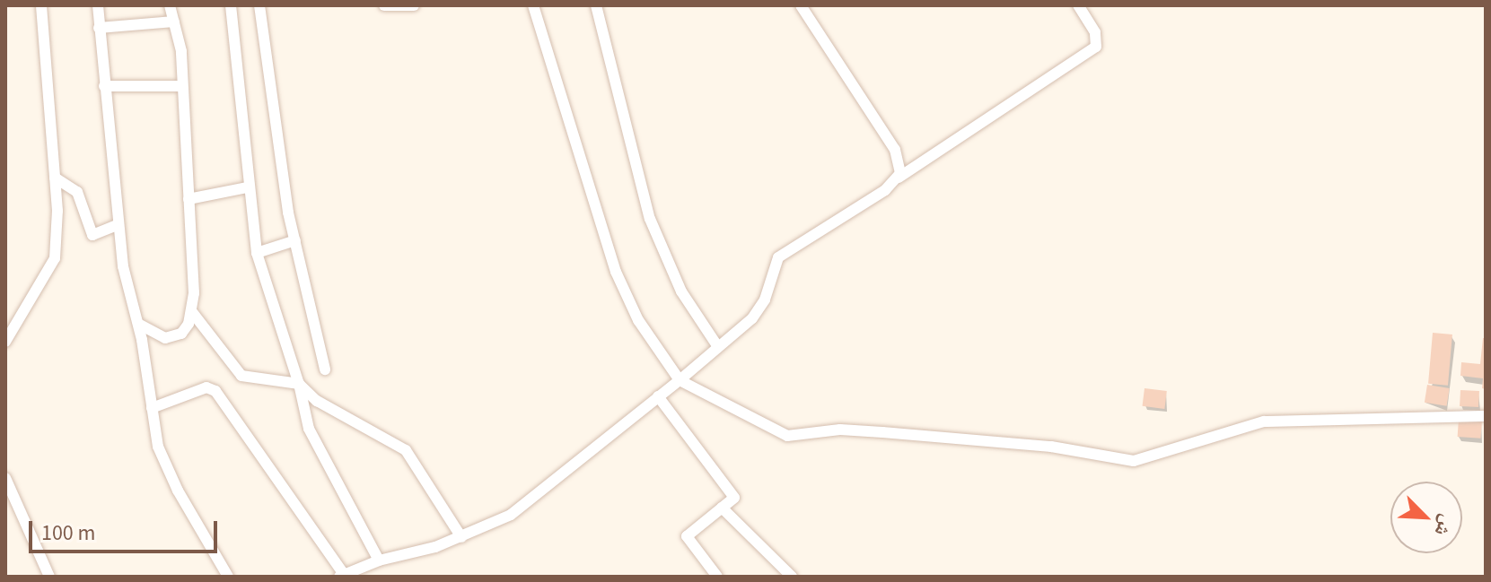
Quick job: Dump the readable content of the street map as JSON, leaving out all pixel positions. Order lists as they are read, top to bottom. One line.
{"scale_bar":"100 m","north":"bottom right"}
